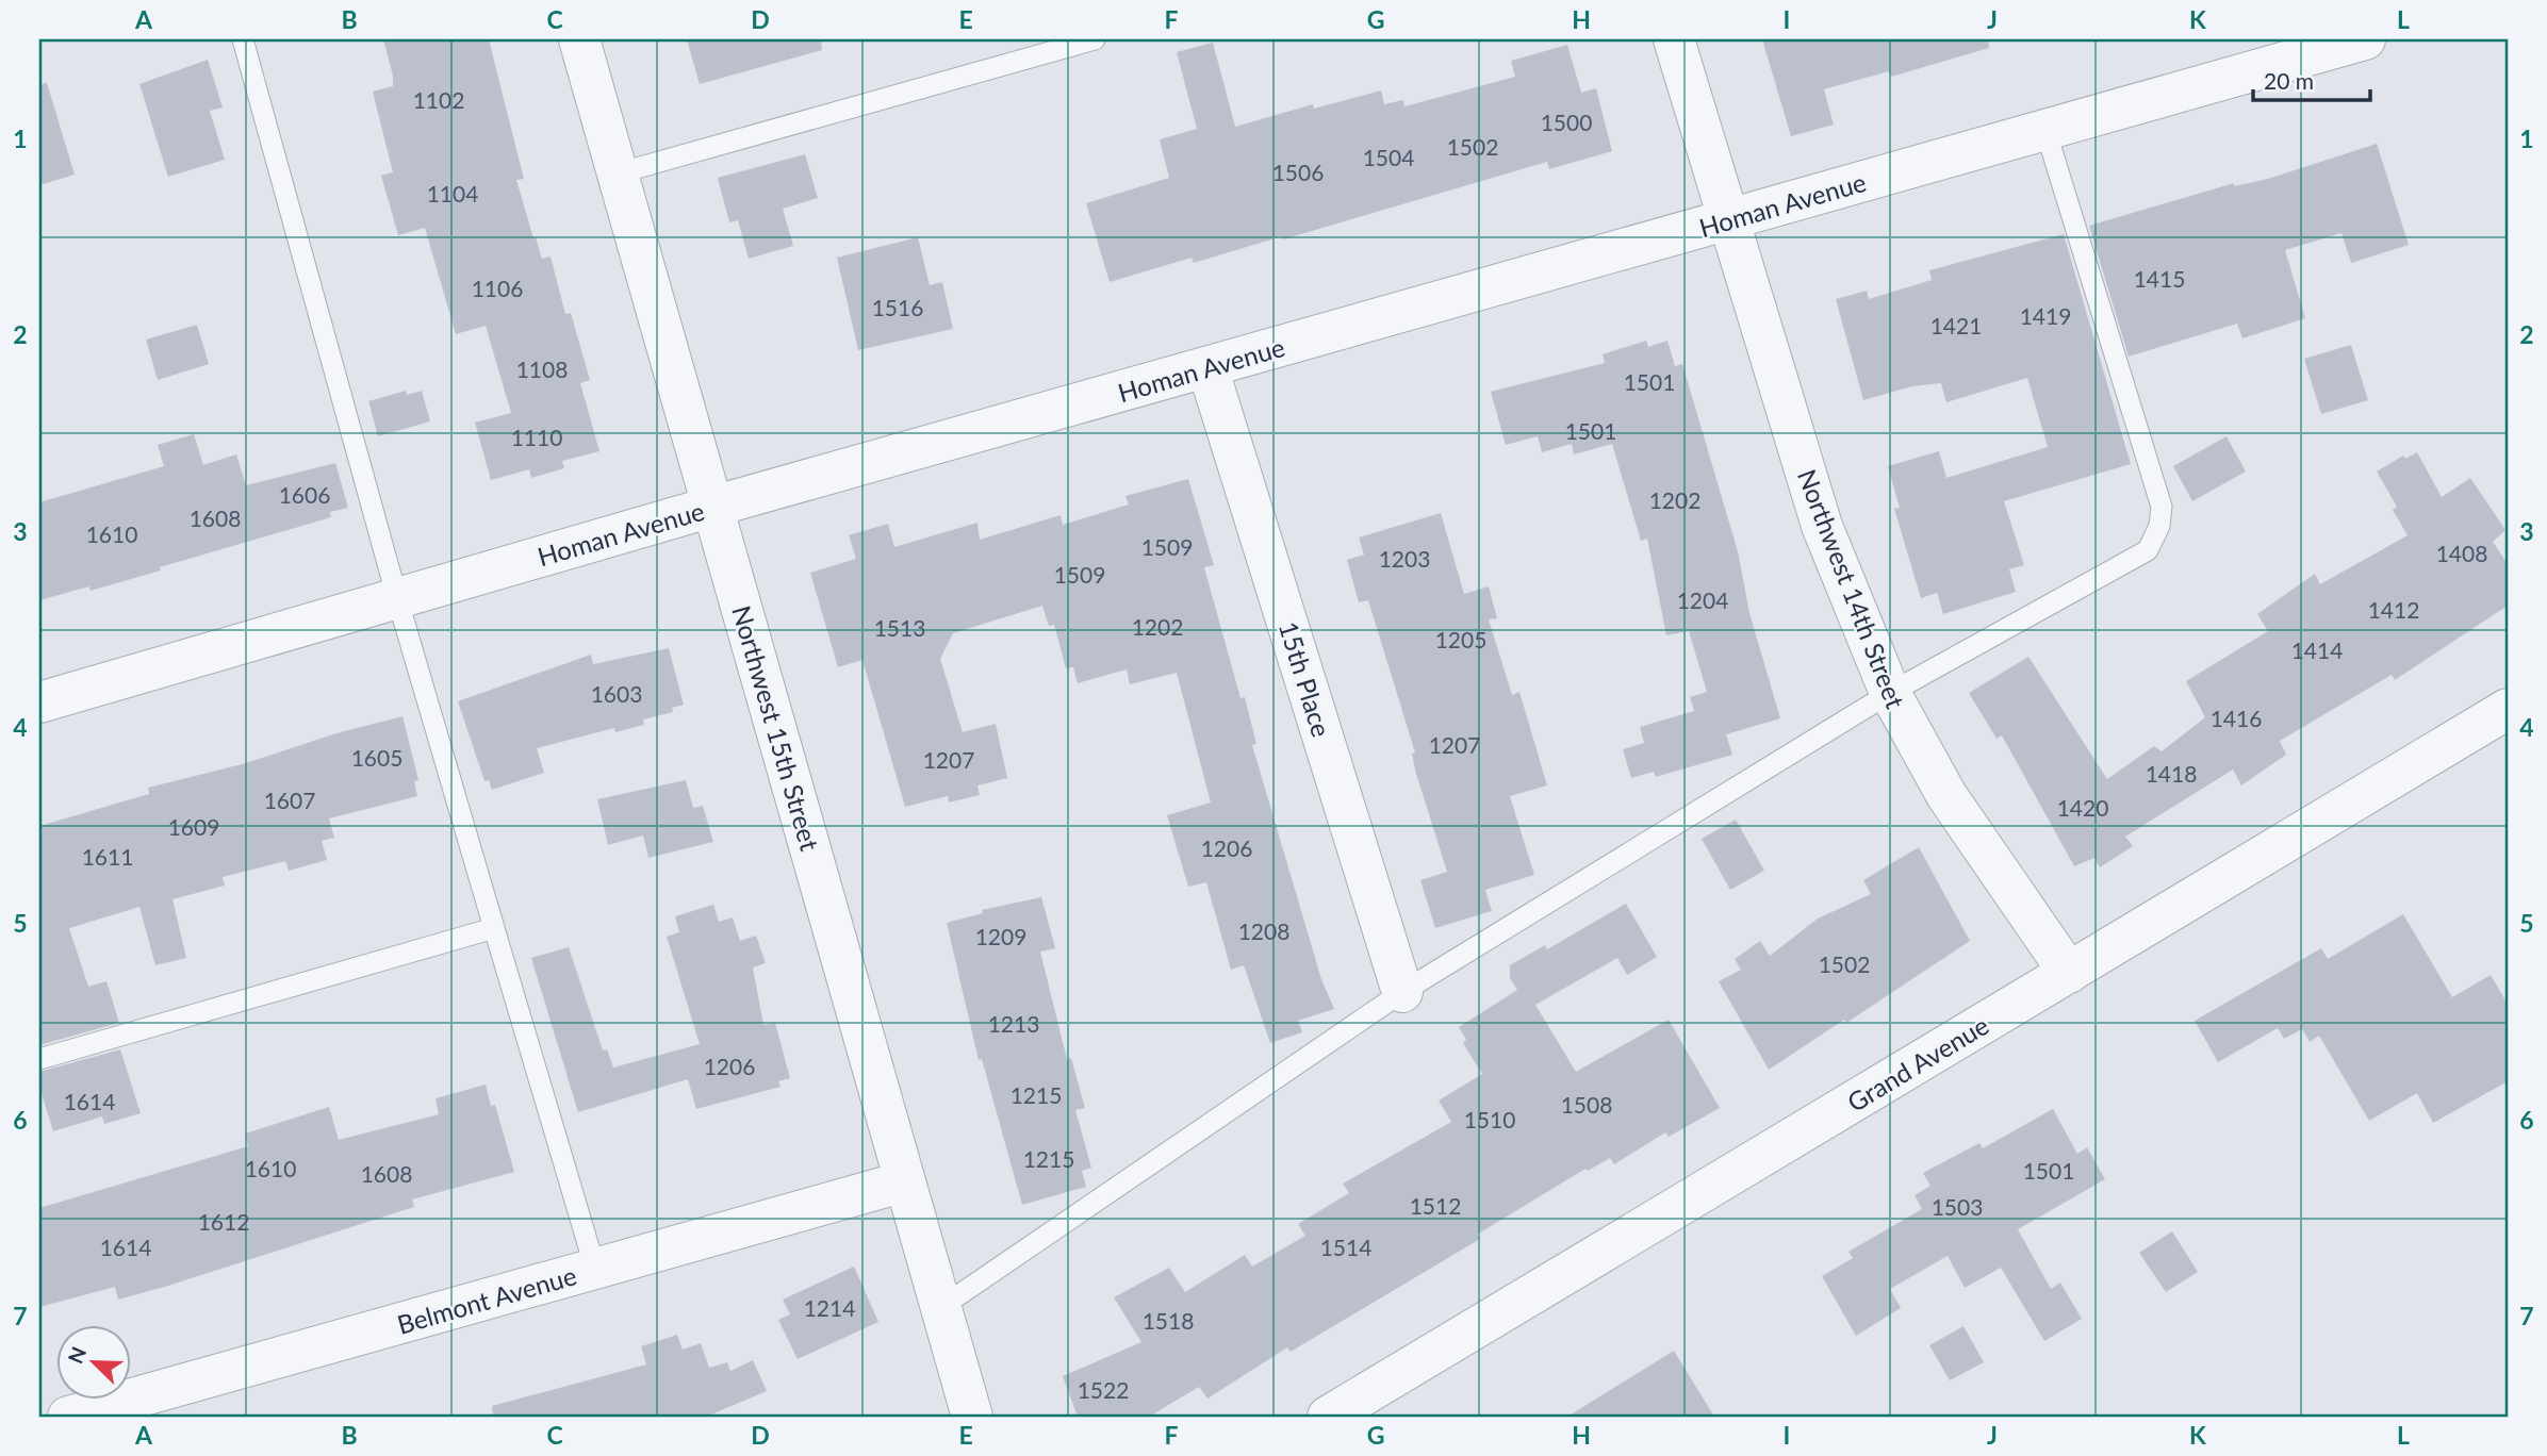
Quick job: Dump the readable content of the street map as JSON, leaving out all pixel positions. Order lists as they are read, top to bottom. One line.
{"streets":{"street":["Homan Avenue","Northwest 14th Street","15th Place","Northwest 15th Street","Grand Avenue","Belmont Avenue"]},"crossings":[["Homan Avenue","Northwest 14th Street"],["Homan Avenue","15th Place"],["Homan Avenue","Northwest 15th Street"],["Northwest 14th Street","Grand Avenue"],["Northwest 15th Street","Belmont Avenue"]],"house_numbers":["1102","1500","1502","1504","1506","1104","1415","1106","1516","1419","1421","1108","1501","1501","1110","1606","1202","1608","1610","1509","1408","1203","1509","1204","1412","1202","1513","1205","1414","1603","1416","1207","1605","1207","1418","1607","1420","1609","1206","1611","1208","1209","1502","1213","1206","1215","1614","1508","1510","1215","1610","1501","1608","1512","1503","1612","1614","1514","1214","1518","1522"],"scale_bar":"20 m","north":"top left","grid":{"columns":["A","B","C","D","E","F","G","H","I","J","K","L"],"rows":["1","2","3","4","5","6","7"]}}
